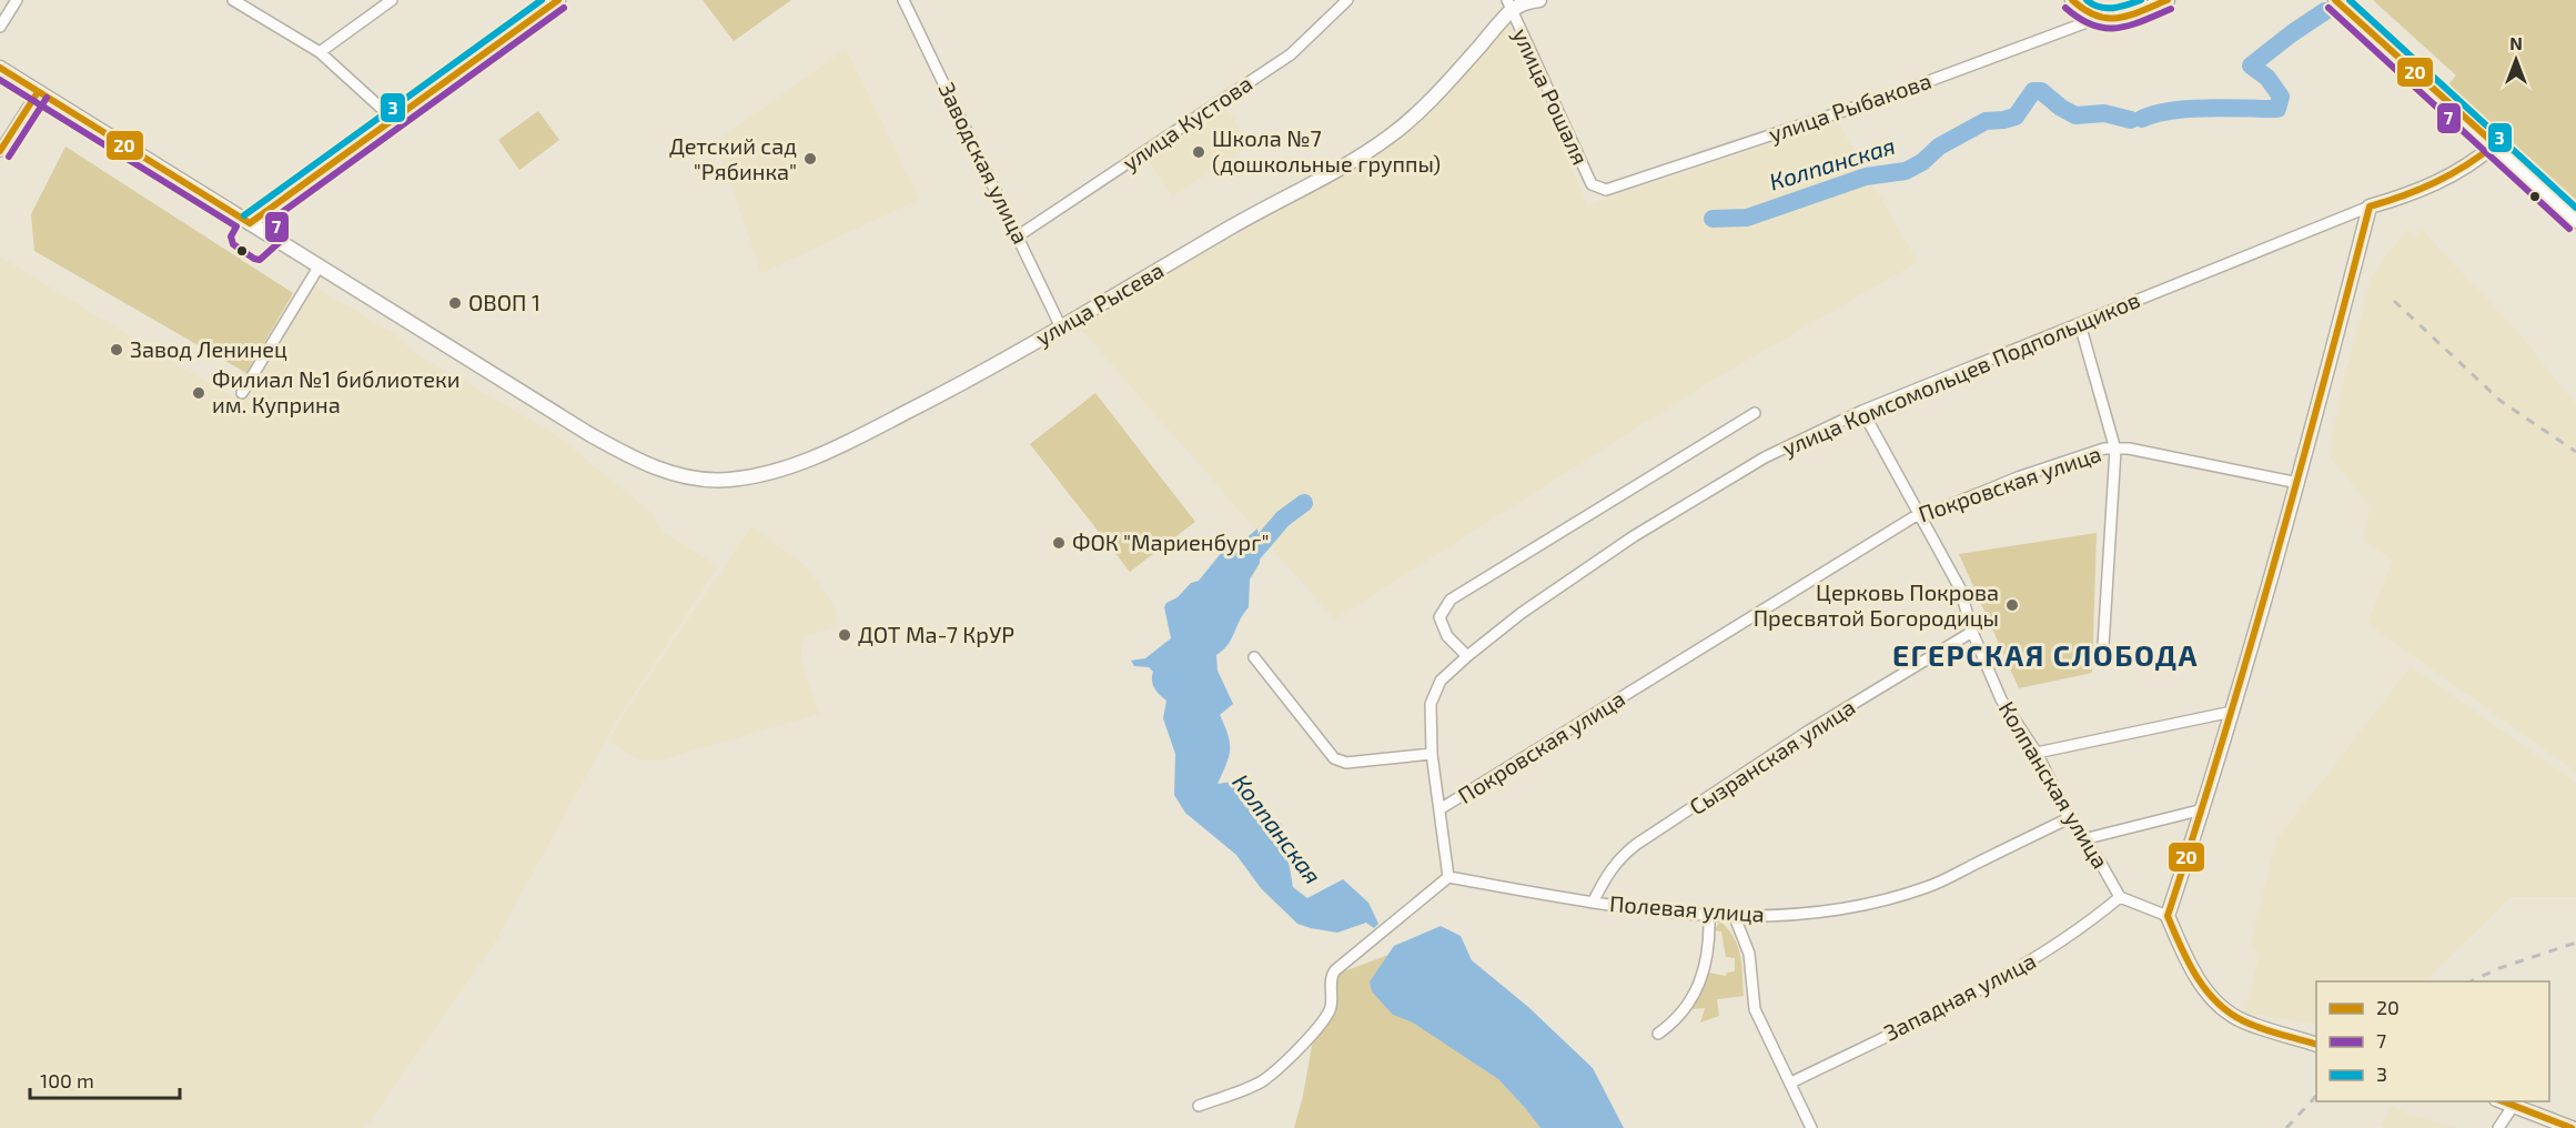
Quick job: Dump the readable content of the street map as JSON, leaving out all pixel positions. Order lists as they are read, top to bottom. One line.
{"streets":{"main road":["улица Рысева"],"street":["улица Рошаля","улица Рыбакова","улица Кустова","Заводская улица","улица Комсомольцев Подпольщиков","Покровская улица","Сызранская улица","Колпанская улица","Полевая улица","Западная улица"]},"crossings":[["улица Рошаля","улица Рыбакова"],["улица Рошаля","улица Рысева"],["улица Кустова","Заводская улица"],["Заводская улица","улица Рысева"],["улица Комсомольцев Подпольщиков","Покровская улица"],["улица Комсомольцев Подпольщиков","Колпанская улица"],["улица Комсомольцев Подпольщиков","Полевая улица"],["Покровская улица","Колпанская улица"],["Сызранская улица","Колпанская улица"],["Сызранская улица","Полевая улица"],["Колпанская улица","Полевая улица"],["Колпанская улица","Западная улица"]],"districts":["ЕГЕРСКАЯ СЛОБОДА"],"water":["Колпанская"],"places":["Школа №7 (дошкольные группы)","Детский сад \"Рябинка\"","ОВОП 1","Завод Ленинец","Филиал №1 библиотеки им. Куприна","ФОК \"Мариенбург\"","Церковь Покрова Пресвятой Богородицы","ДОТ Ма-7 КрУР"],"lines":["transit line 20","transit line 3","transit line 7"],"legend":["20","7","3"],"scale_bar":"100 m","north":"top"}
